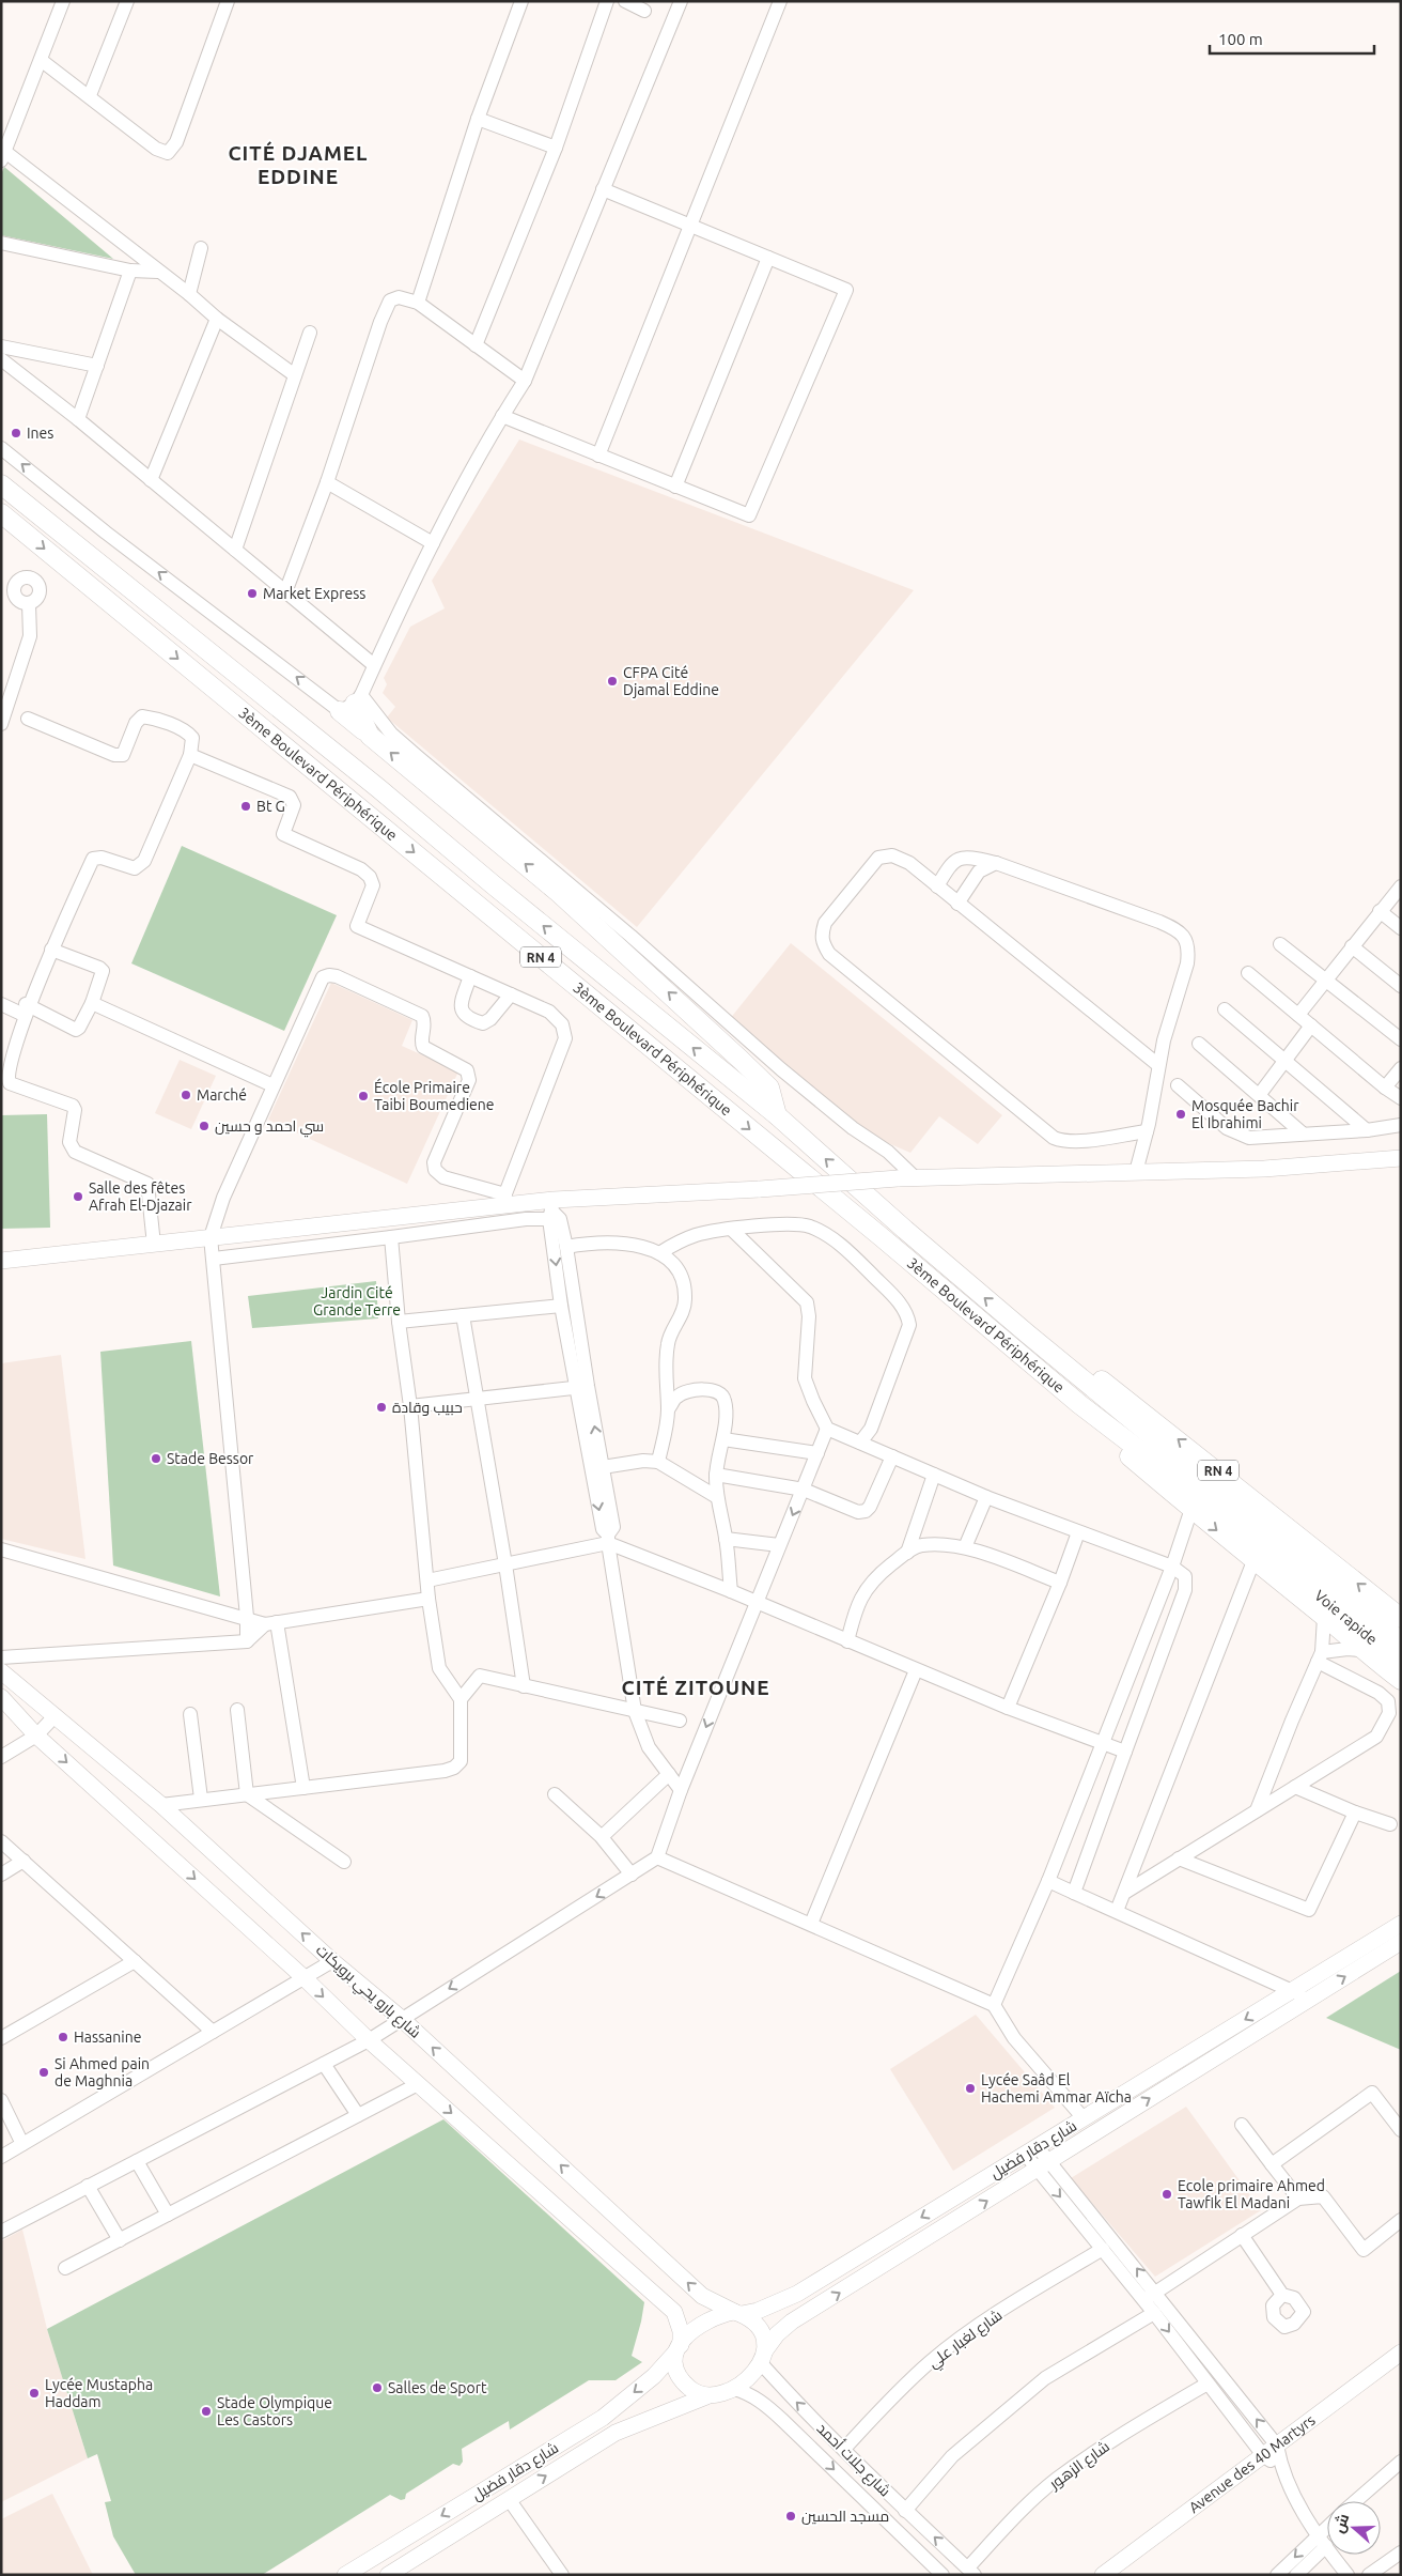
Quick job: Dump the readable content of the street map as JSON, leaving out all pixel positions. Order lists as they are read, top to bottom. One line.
{"streets":{"highway":["3ème Boulevard Périphérique","RN 4","Voie rapide"],"main road":["شارع بارو يحي برويكات","شارع دقار فضيل","Avenue des 40 Martyrs"],"street":["شارع لغبار علي","شارع جلات أحمد","شارع الزهور"]},"crossings":[["3ème Boulevard Périphérique","Voie rapide"],["شارع بارو يحي برويكات","شارع دقار فضيل"],["شارع بارو يحي برويكات","شارع جلات أحمد"],["شارع دقار فضيل","شارع جلات أحمد"],["شارع لغبار علي","شارع جلات أحمد"],["شارع جلات أحمد","شارع الزهور"]],"districts":["CITÉ DJAMEL EDDINE","CITÉ ZITOUNE"],"parks":["Jardin Cité Grande Terre"],"places":["Ines","Market Express","CFPA Cité Djamal Eddine","Bt G","Marché","École Primaire Taibi Boumediene","Mosquée Bachir El Ibrahimi","سي احمد و حسين","Salle des fêtes Afrah El-Djazair","حبيب وقادة","Stade Bessor","Hassanine","Si Ahmed pain de Maghnia","Lycée Saâd El Hachemi Ammar Aïcha","Ecole primaire Ahmed Tawfik El Madani","Salles de Sport","Lycée Mustapha Haddam","Stade Olympique Les Castors","مسجد الحسين"],"scale_bar":"100 m","north":"left"}
